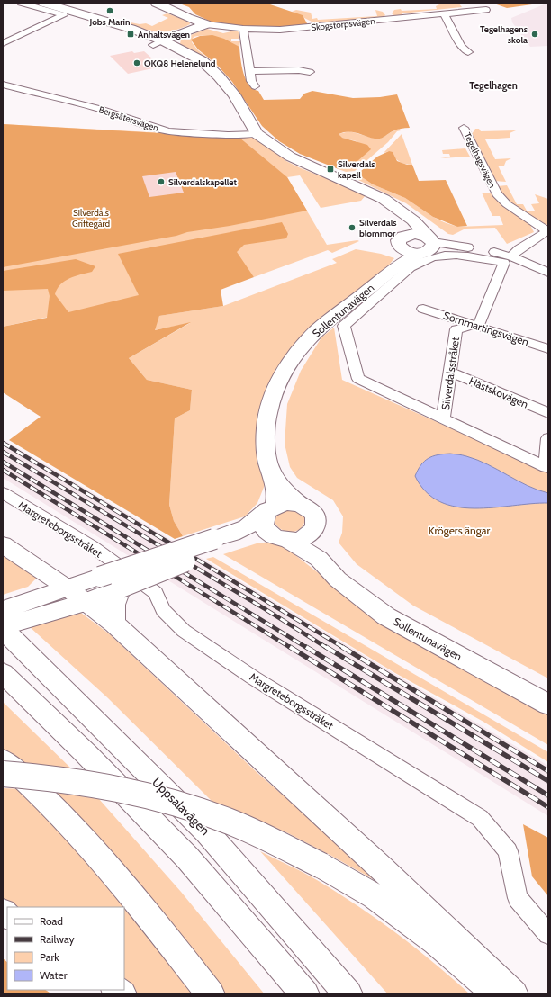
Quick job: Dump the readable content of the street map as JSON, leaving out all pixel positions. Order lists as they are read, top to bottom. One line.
{"streets":{"main road":["Sollentunavägen","Uppsalavägen"],"street":["Skogstorpsvägen","Bergsätersvägen","Tegelhagsvägen","Sommartingsvägen","Silverdalsstråket","Hästskovägen","Margreteborgsstråket"]},"crossings":[["Sommartingsvägen","Silverdalsstråket"],["Silverdalsstråket","Hästskovägen"]],"districts":["Tegelhagen"],"parks":["Silverdals Griftegård","Krögers ängar"],"places":{"other":["Jobs Marin","Tegelhagens skola","OKQ8 Helenelund","Silverdalskapellet","Silverdals blommor"],"transit":["Anhaltsvägen","Silverdals kapell"]},"legend":["Road","Railway","Park","Water"]}
